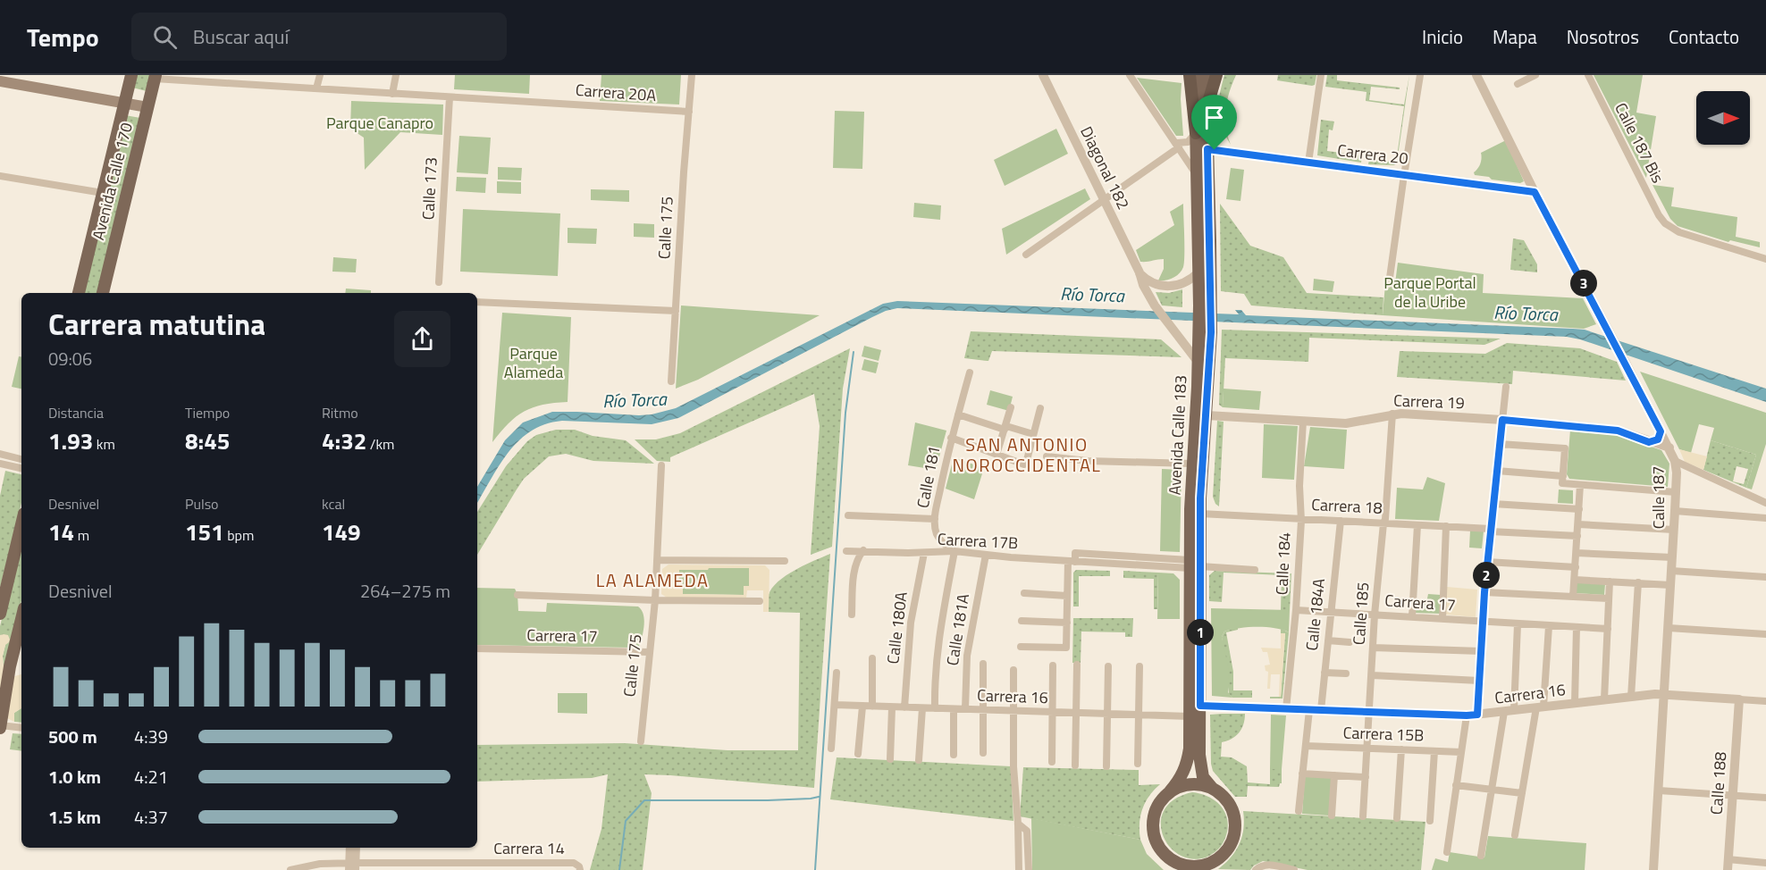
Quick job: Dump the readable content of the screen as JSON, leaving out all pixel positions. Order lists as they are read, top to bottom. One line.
{"streets":{"main road":["Avenida Calle 170","Avenida Calle 183"],"street":["Carrera 20A","Calle 187 Bis","Carrera 20","Diagonal 182","Calle 173","Calle 175","Carrera 19","Calle 181","Calle 187","Carrera 18","Carrera 17B","Calle 184","Carrera 17","Calle 185","Calle 184A","Calle 180A","Calle 181A","Carrera 16","Carrera 15B","Calle 188","Carrera 14"]},"crossings":[["Carrera 20A","Avenida Calle 170"],["Carrera 20A","Calle 173"],["Carrera 20A","Calle 175"],["Carrera 20","Avenida Calle 183"],["Carrera 20","Calle 187"],["Diagonal 182","Avenida Calle 183"],["Calle 175","Carrera 17"],["Carrera 19","Avenida Calle 183"],["Carrera 19","Calle 187"],["Carrera 19","Calle 184"],["Carrera 19","Calle 185"],["Avenida Calle 183","Carrera 18"],["Avenida Calle 183","Carrera 17B"],["Avenida Calle 183","Carrera 16"],["Calle 181","Carrera 17B"],["Calle 187","Carrera 16"],["Carrera 18","Calle 184"],["Carrera 18","Calle 185"],["Carrera 18","Calle 184A"],["Carrera 17B","Calle 180A"],["Carrera 17B","Calle 181A"],["Calle 184","Carrera 17"],["Calle 184","Carrera 16"],["Carrera 17","Calle 185"],["Carrera 17","Calle 184A"],["Calle 185","Carrera 16"],["Calle 185","Carrera 15B"],["Calle 184A","Carrera 16"],["Calle 180A","Carrera 16"],["Calle 181A","Carrera 16"],["Carrera 16","Calle 188"]],"districts":["SAN ANTONIO NOROCCIDENTAL","LA ALAMEDA"],"water":["Río Torca"],"parks":["Parque Canapro","Parque Portal de la Uribe","Parque Alameda"],"north":"right","page":{"header":"Tempo","search":"Buscar aquí","nav":["Inicio","Mapa","Nosotros","Contacto"],"pins":["3","2","1"],"heading":["Carrera matutina","09:06"],"stats":[["Distancia","1.93 km"],["Tiempo","8:45"],["Ritmo","4:32 /km"],["Desnivel","14 m"],["Pulso","151 bpm"],["kcal","149"]],"chart":["Desnivel","264–275 m"],"list":[{"name":"500 m","note":"4:39"},{"name":"1.0 km","note":"4:21"},{"name":"1.5 km","note":"4:37"}]}}
